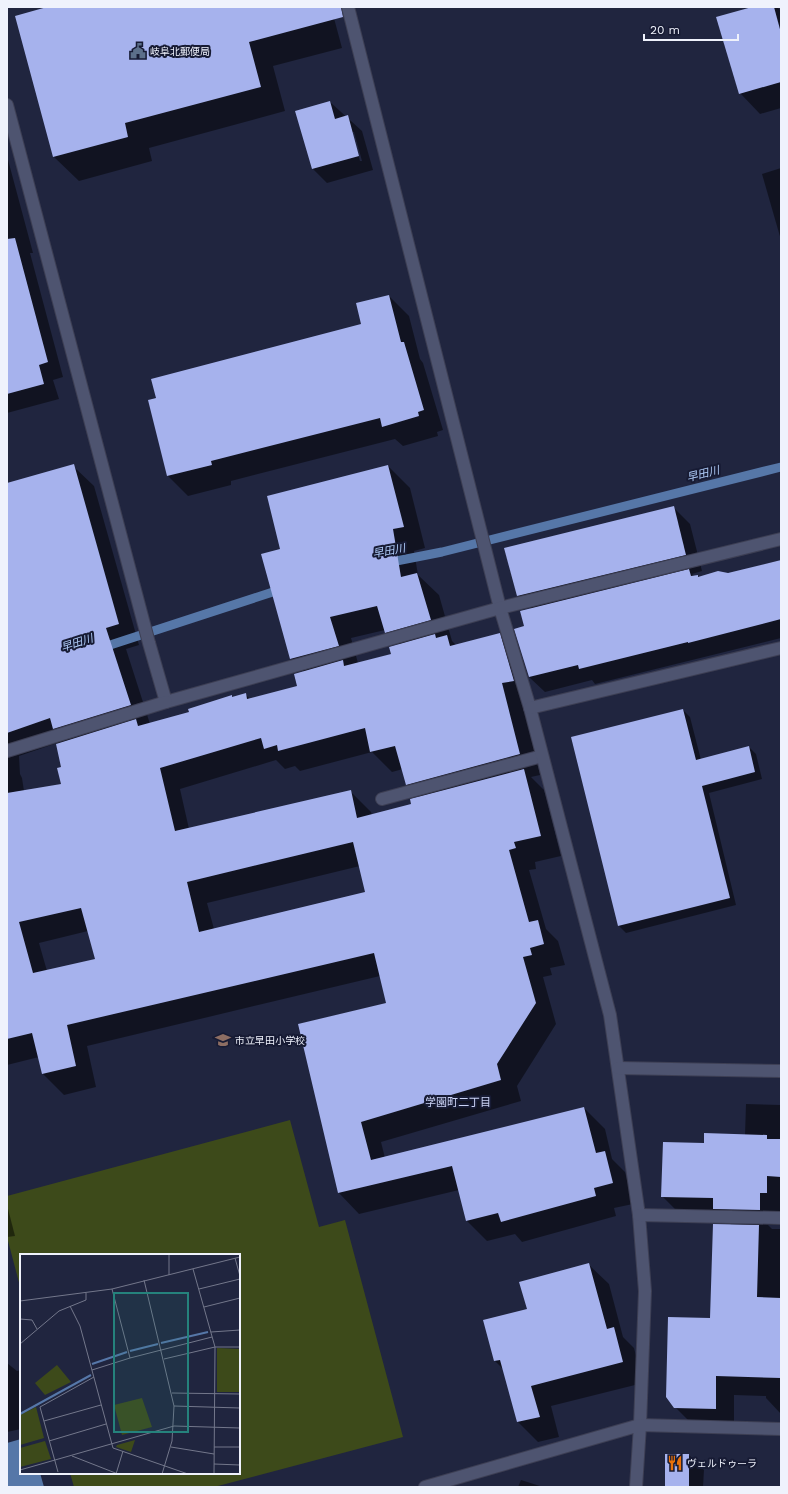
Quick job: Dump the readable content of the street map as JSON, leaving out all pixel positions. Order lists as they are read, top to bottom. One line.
{"districts":["学園町二丁目"],"water":["早田川"],"places":{"public building":["岐阜北郵便局"],"school or university":["市立早田小学校"],"restaurant":["ヴェルドゥーラ"]},"scale_bar":"20 m"}
